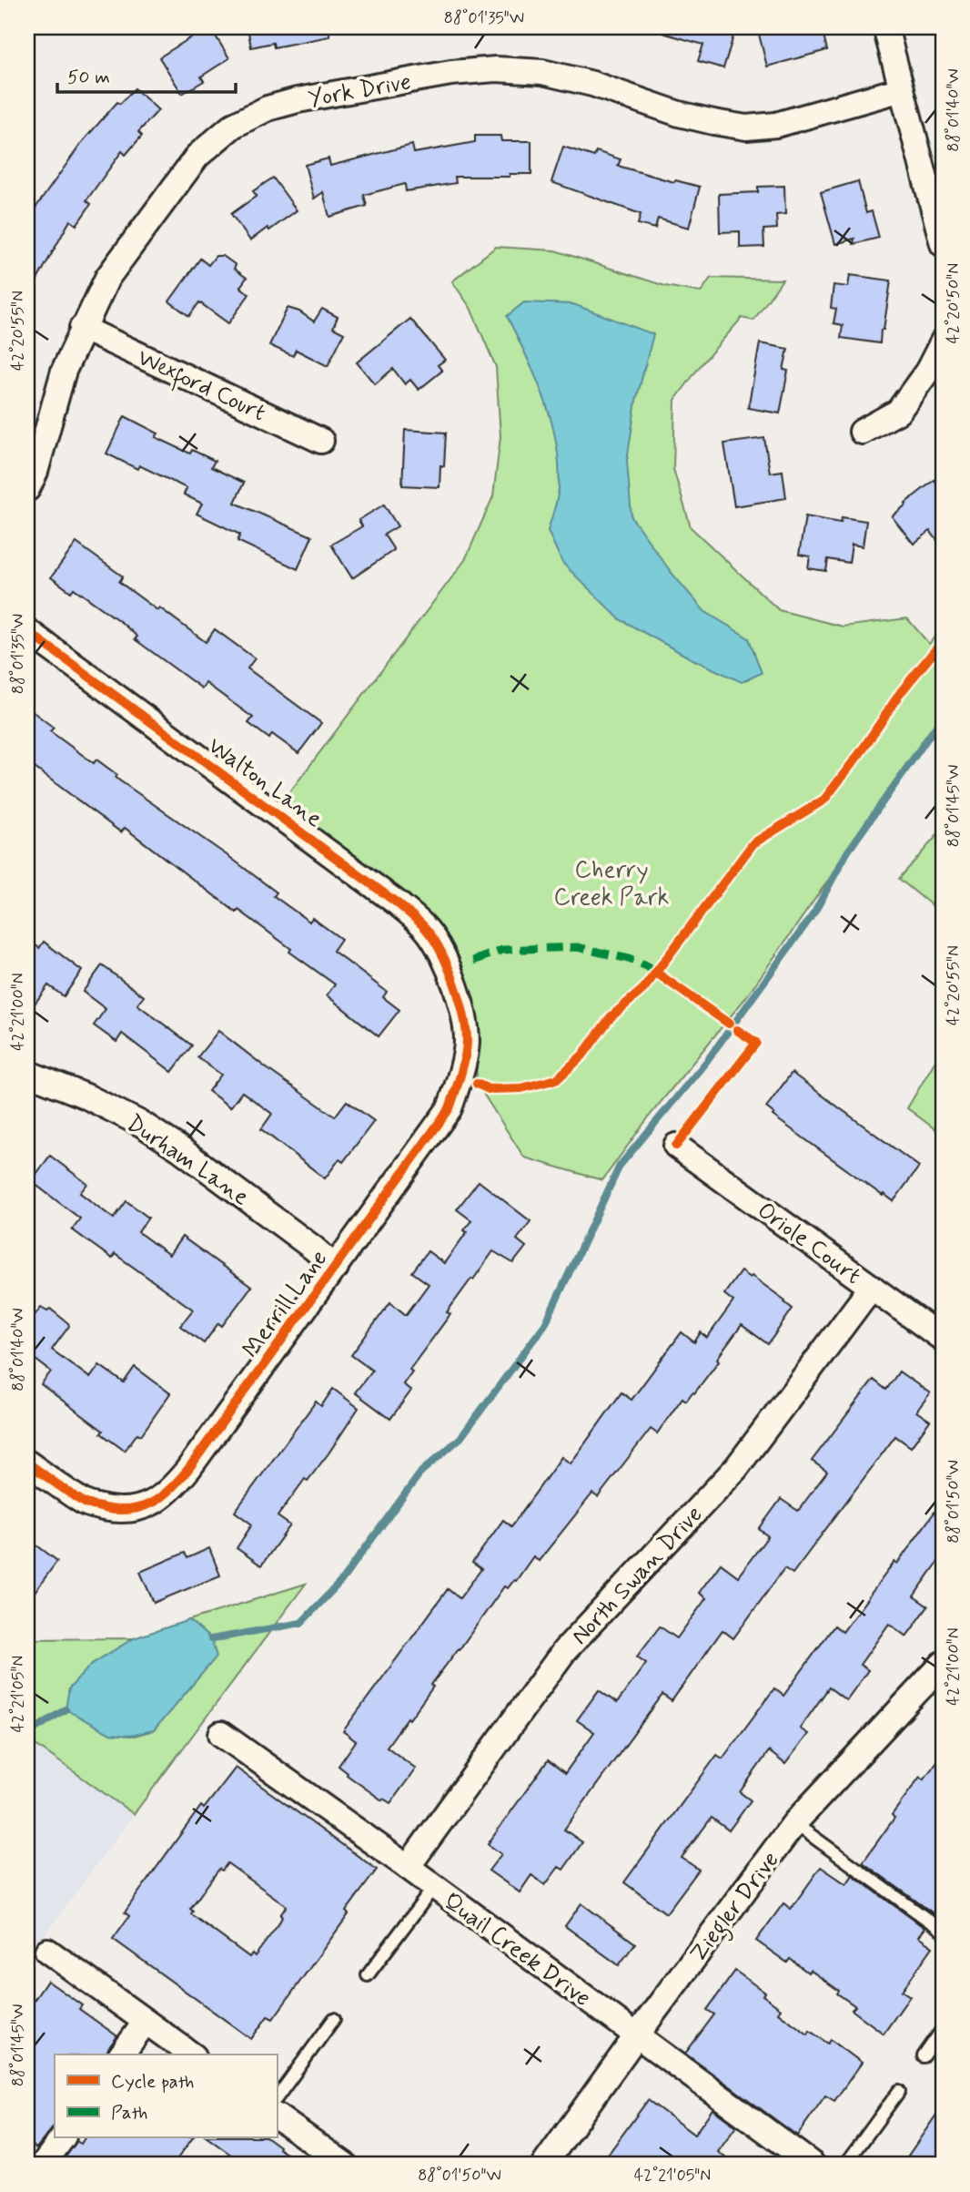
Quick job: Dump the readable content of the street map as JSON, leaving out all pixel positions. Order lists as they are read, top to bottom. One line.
{"streets":{"street":["York Drive","Wexford Court","Walton Lane","Durham Lane","Oriole Court","Merrill Lane","North Swan Drive","Ziegler Drive","Quail Creek Drive"]},"crossings":[["York Drive","Wexford Court"],["Walton Lane","Merrill Lane"],["Durham Lane","Merrill Lane"],["Oriole Court","North Swan Drive"],["North Swan Drive","Quail Creek Drive"],["Ziegler Drive","Quail Creek Drive"]],"parks":["Cherry Creek Park"],"legend":["Cycle path","Path"],"scale_bar":"50 m","coordinates":["88°01'35\"W","88°01'40\"W","42°20'50\"N","42°20'55\"N","88°01'45\"W","42°21'00\"N","88°01'50\"W","42°21'05\"N"]}
